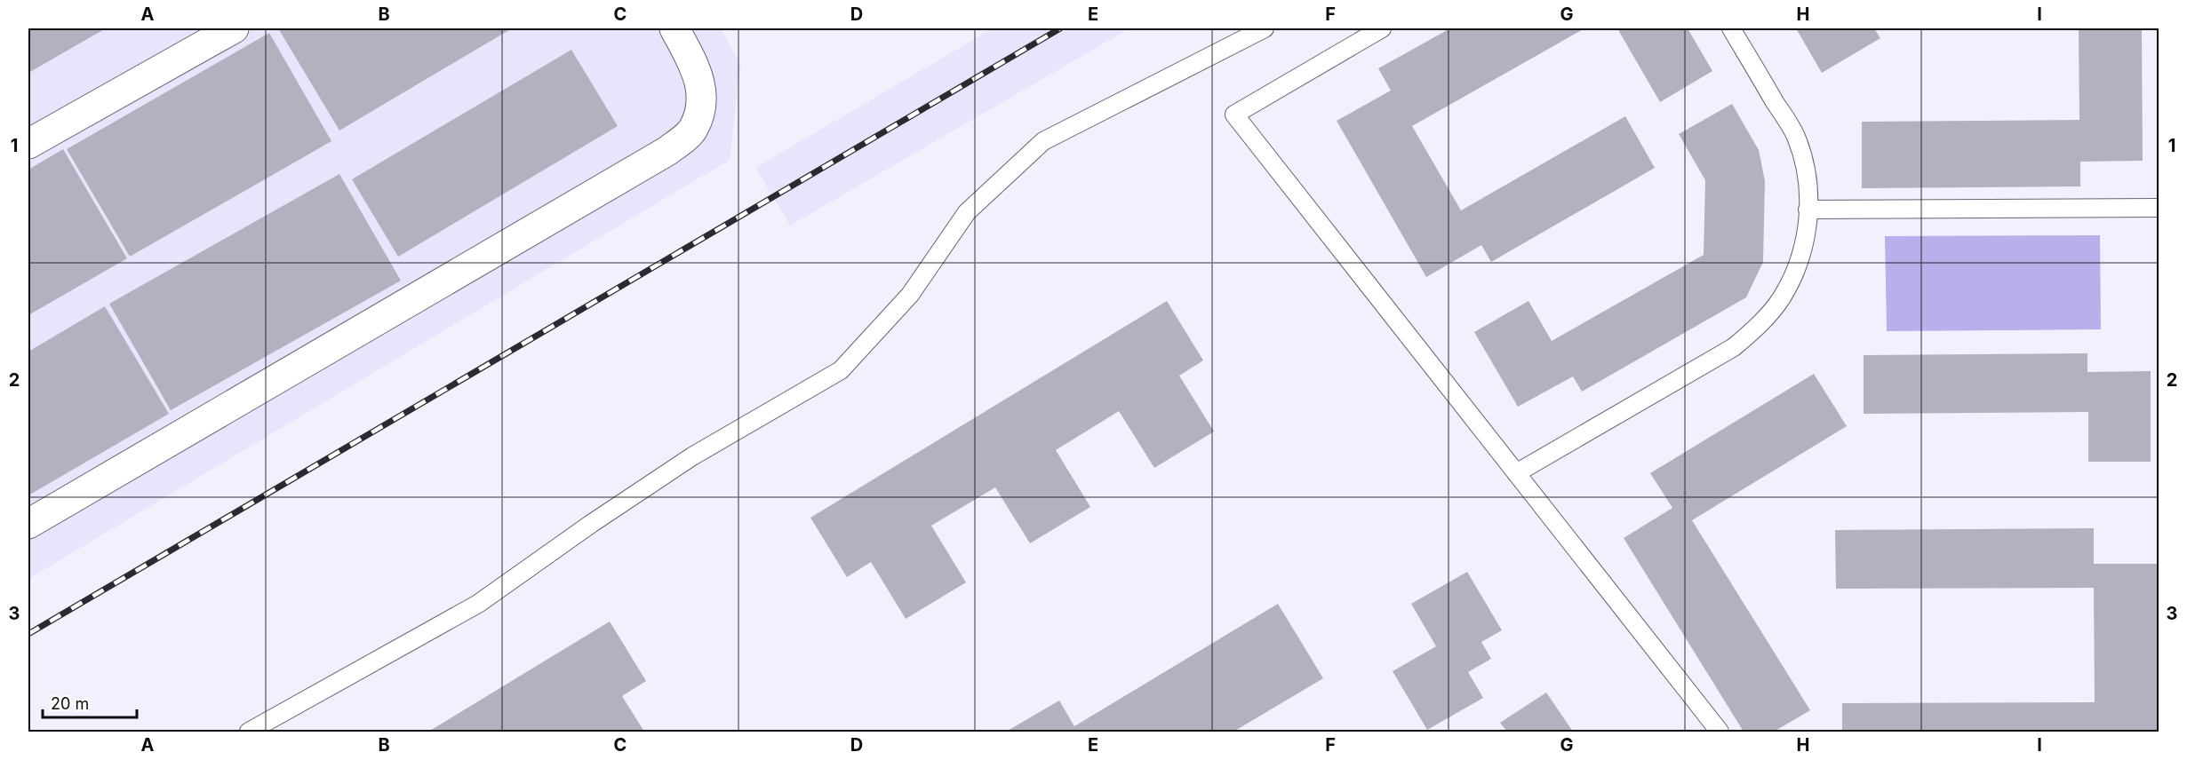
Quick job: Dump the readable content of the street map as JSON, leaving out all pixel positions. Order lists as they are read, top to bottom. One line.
{"scale_bar":"20 m","grid":{"columns":["A","B","C","D","E","F","G","H","I"],"rows":["1","2","3"]}}
